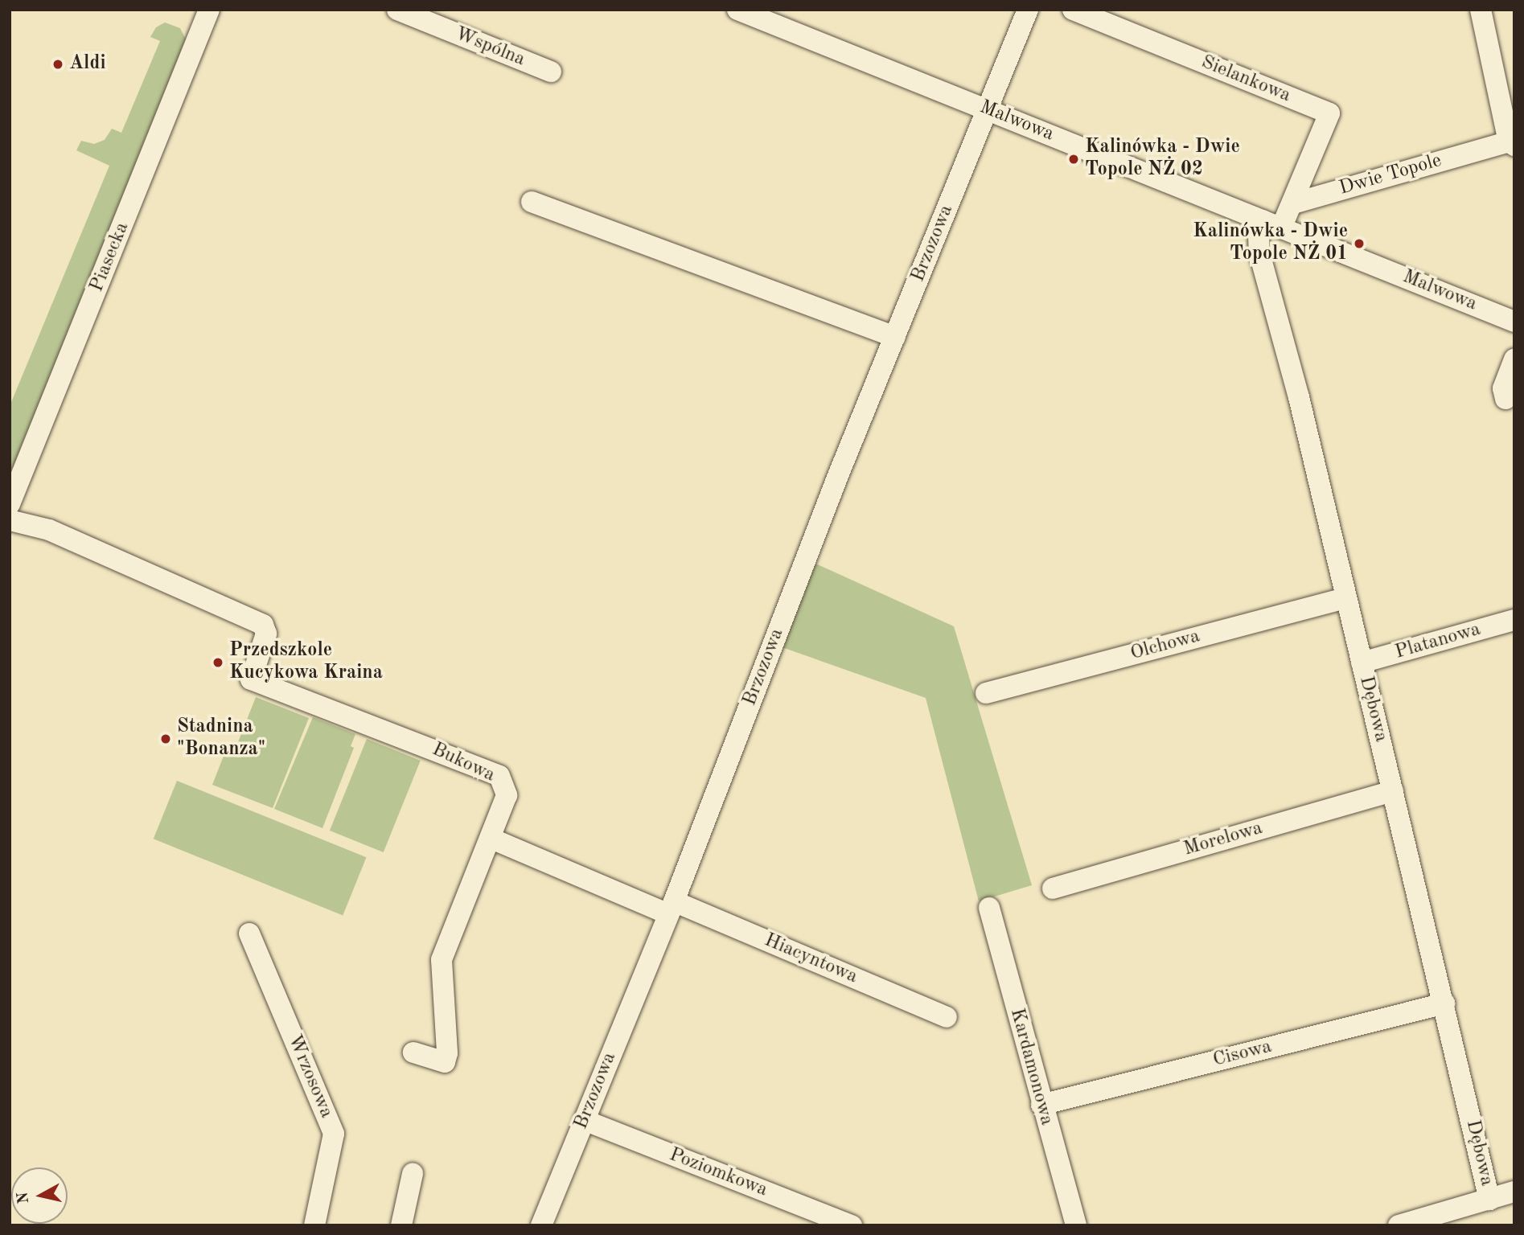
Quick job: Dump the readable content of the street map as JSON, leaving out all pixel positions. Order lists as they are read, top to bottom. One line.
{"streets":{"street":["Wspólna","Sielankowa","Malwowa","Dwie Topole","Brzozowa","Piasecka","Platanowa","Olchowa","Dębowa","Bukowa","Morelowa","Hiacyntowa","Cisowa","Kardamonowa","Wrzosowa","Poziomkowa"]},"crossings":[["Sielankowa","Dwie Topole"],["Malwowa","Brzozowa"],["Malwowa","Dębowa"],["Brzozowa","Hiacyntowa"],["Brzozowa","Poziomkowa"],["Platanowa","Dębowa"],["Olchowa","Dębowa"],["Dębowa","Morelowa"],["Dębowa","Cisowa"],["Cisowa","Kardamonowa"]],"places":["Aldi","Kalinówka - Dwie Topole NŻ 02","Kalinówka - Dwie Topole NŻ 01","Przedszkole Kucykowa Kraina","Stadnina \"Bonanza\""],"north":"left"}
